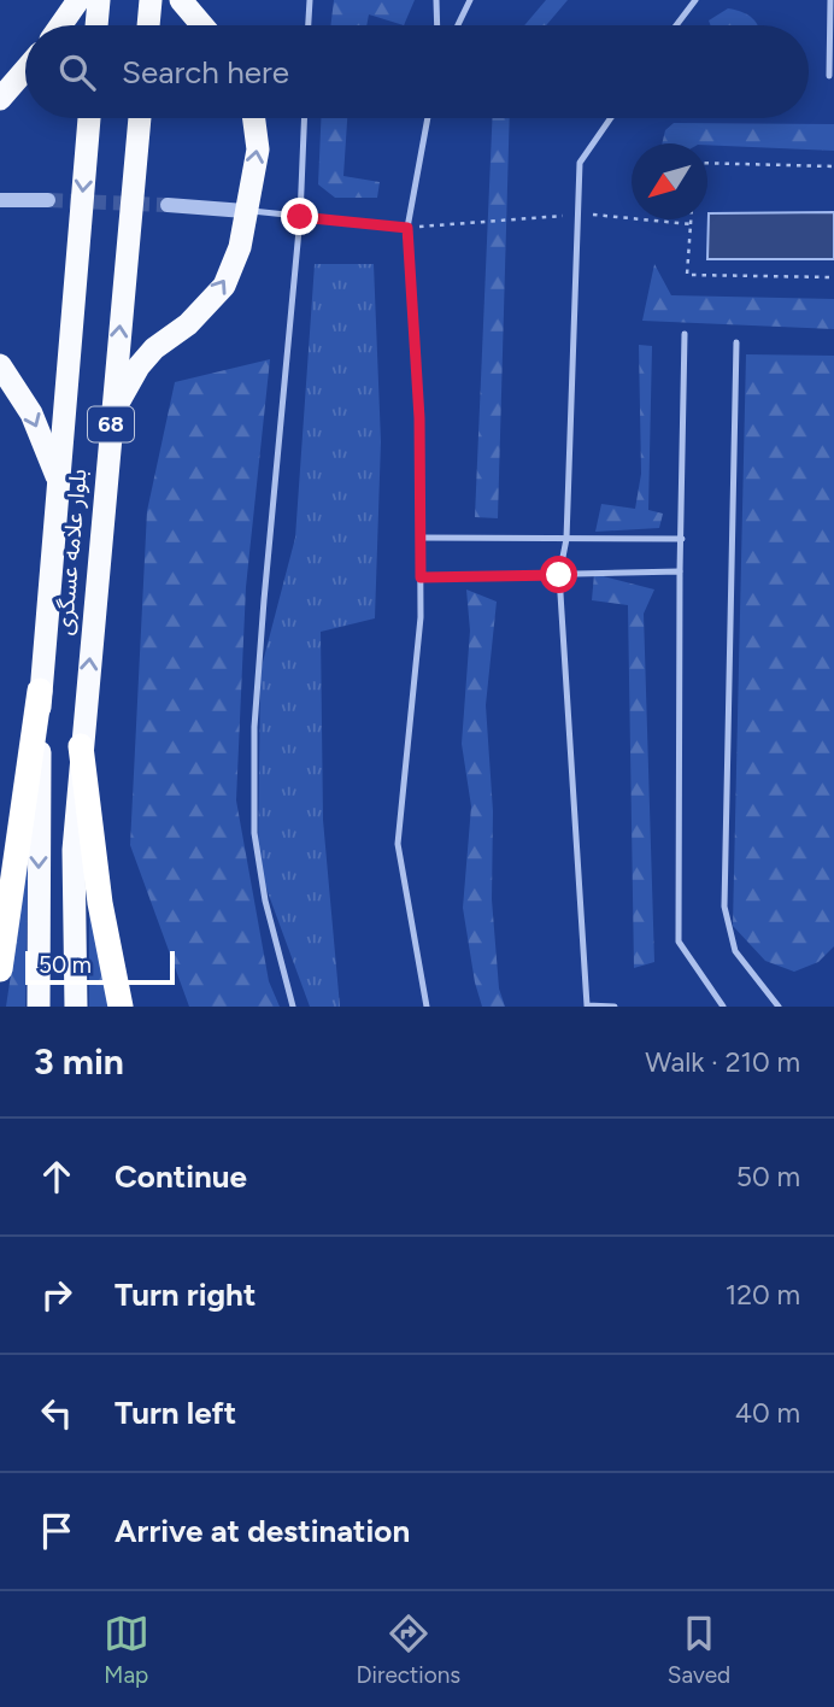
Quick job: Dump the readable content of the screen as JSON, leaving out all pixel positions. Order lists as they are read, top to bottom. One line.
{"streets":{"highway":["68","بلوار علامه عسگری"]},"scale_bar":"50 m","north":"bottom left","page":{"search":"Search here","scale":"50 m","heading":["3 min","Walk · 210 m"],"list":[["Continue","50 m"],["Turn right","120 m"],["Turn left","40 m"],"Arrive at destination"],"nav":["Map","Directions","Saved"]}}
